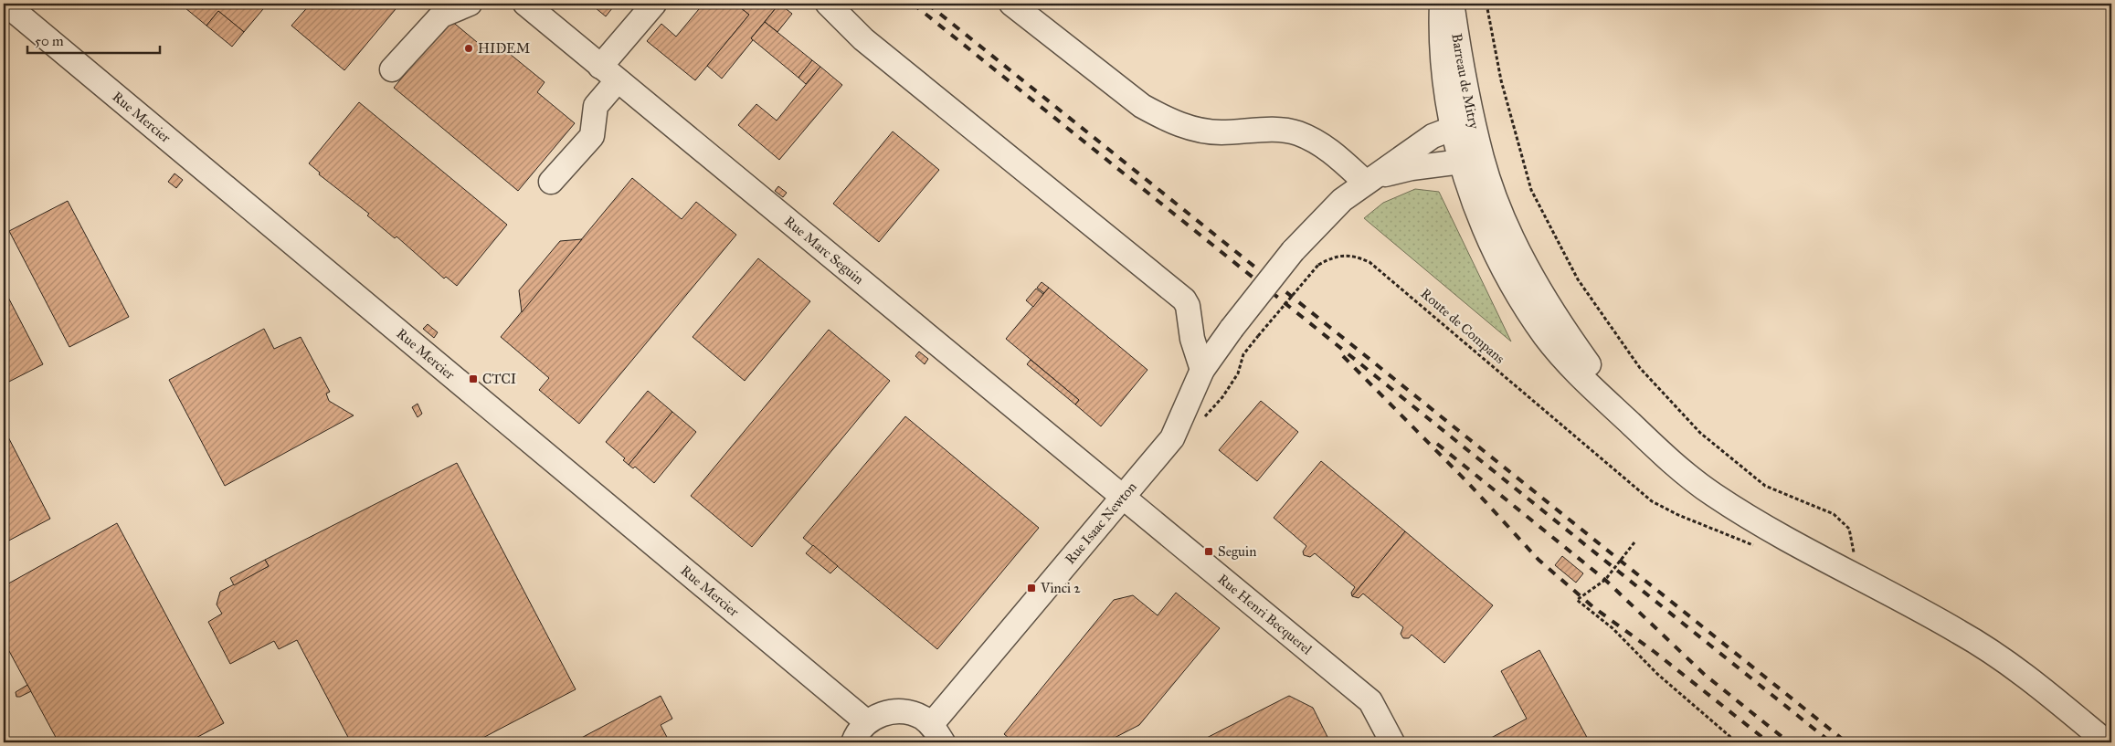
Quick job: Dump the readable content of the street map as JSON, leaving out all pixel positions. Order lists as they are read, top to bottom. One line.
{"streets":{"street":["Barreau de Mitry","Rue Mercier","Rue Marc Seguin","Rue Isaac Newton","Rue Henri Becquerel"],"path":["Route de Compans"]},"crossings":[["Barreau de Mitry","Rue Isaac Newton"],["Rue Marc Seguin","Rue Isaac Newton"],["Rue Marc Seguin","Rue Henri Becquerel"],["Rue Isaac Newton","Rue Henri Becquerel"]],"places":{"other":["HIDEM"],"transit":["CTCI","Seguin","Vinci 2"]},"scale_bar":"50 m"}
